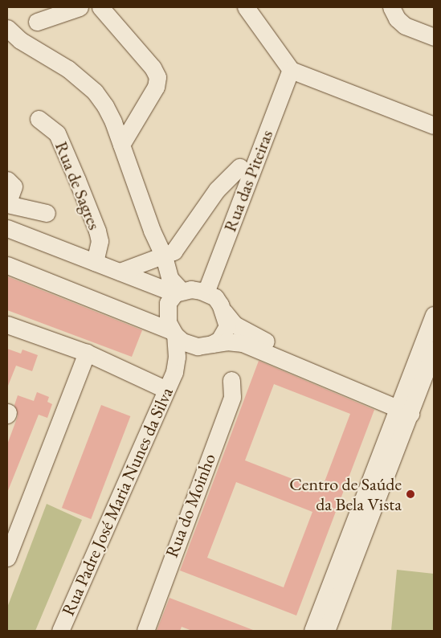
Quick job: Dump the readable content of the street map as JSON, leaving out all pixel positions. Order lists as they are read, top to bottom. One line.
{"streets":{"street":["Rua das Piteiras","Rua de Sagres","Rua Padre José Maria Nunes da Silva","Rua do Moinho"]},"crossings":[["Rua das Piteiras","Rua Padre José Maria Nunes da Silva"]],"places":["Centro de Saúde da Bela Vista"]}
